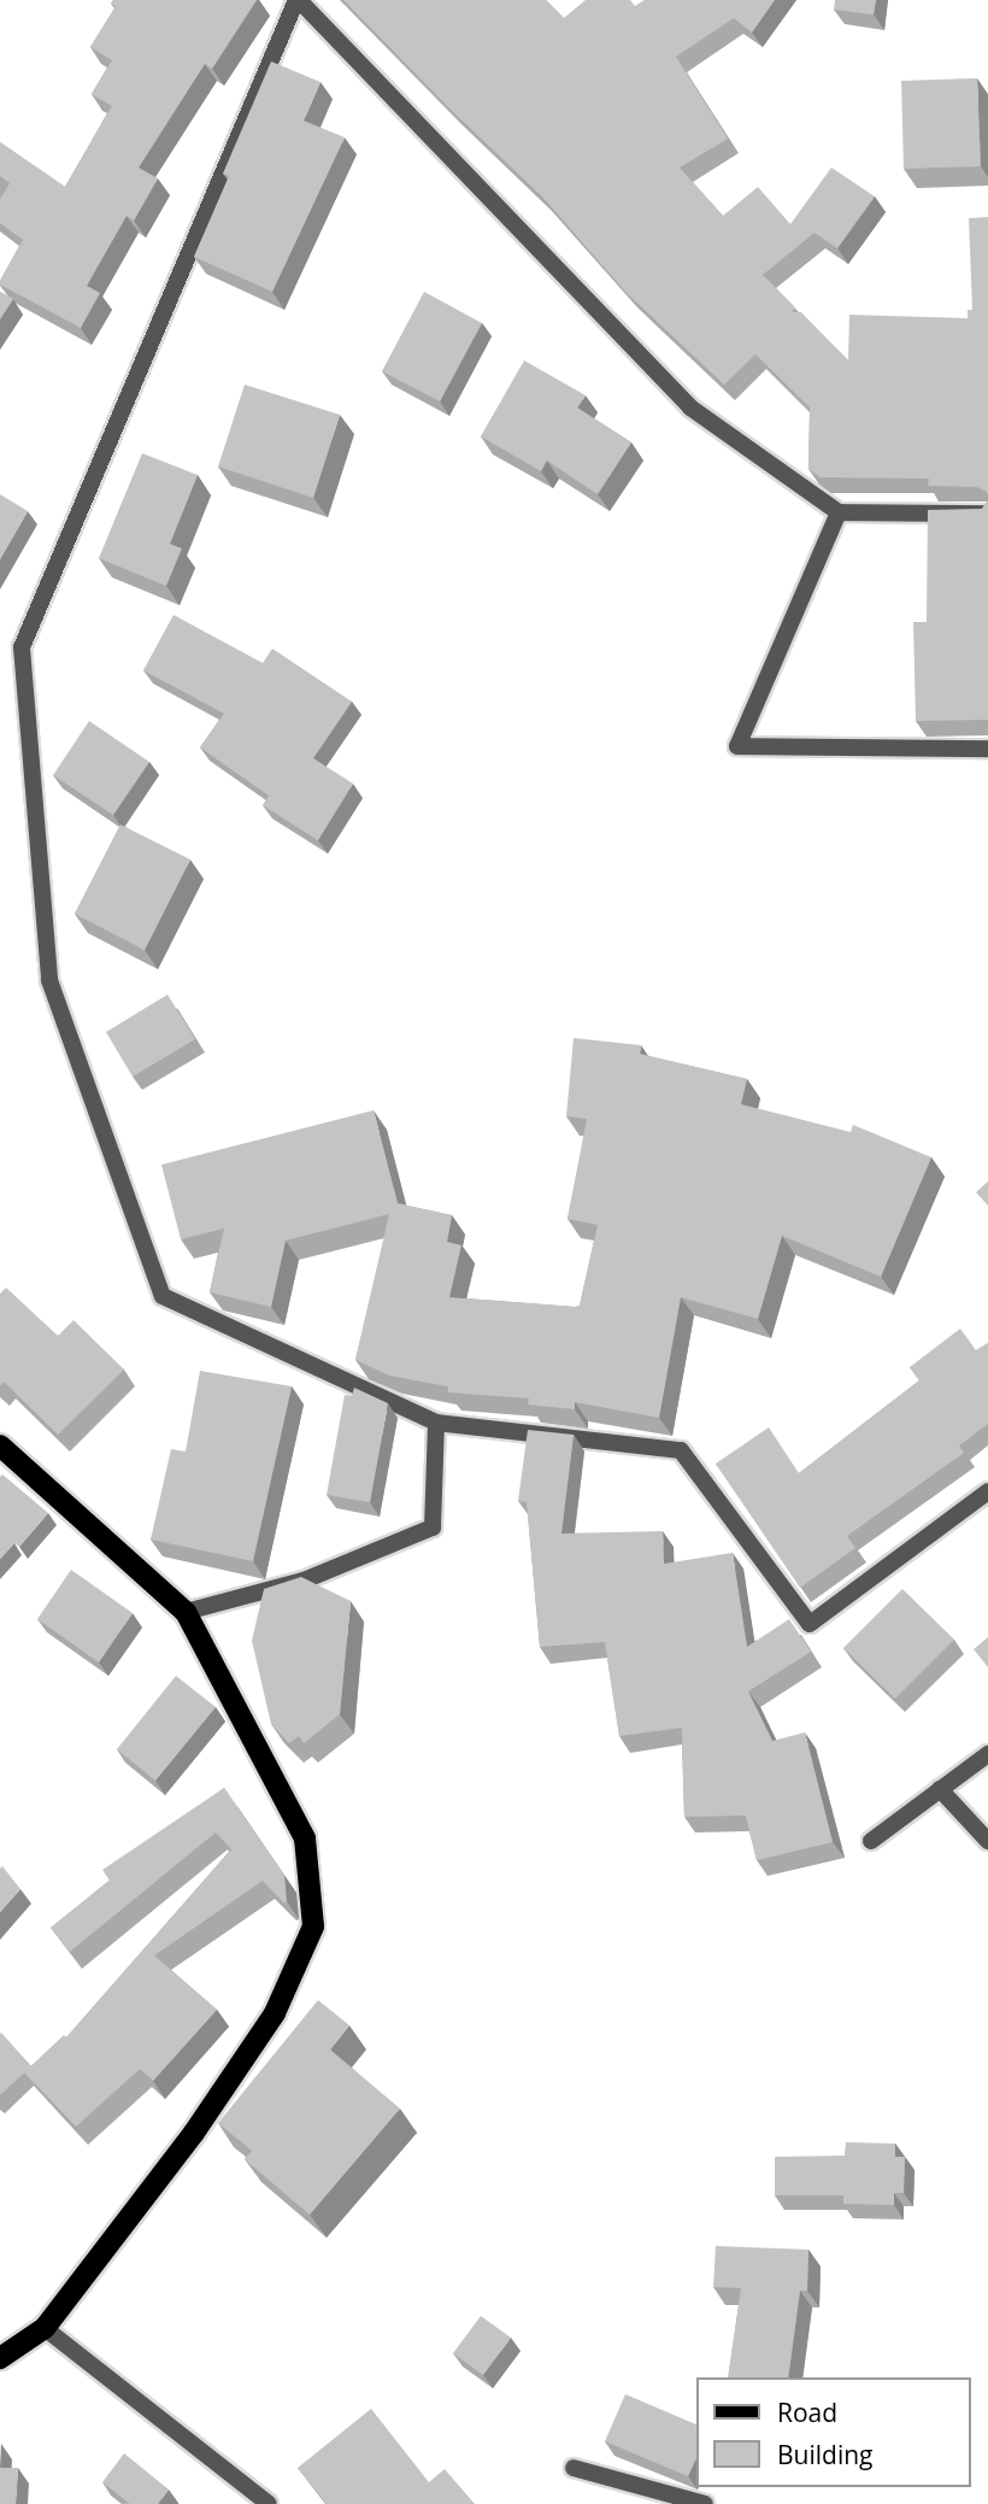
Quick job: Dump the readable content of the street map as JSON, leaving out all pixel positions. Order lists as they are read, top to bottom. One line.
{"legend":["Road","Building"]}
